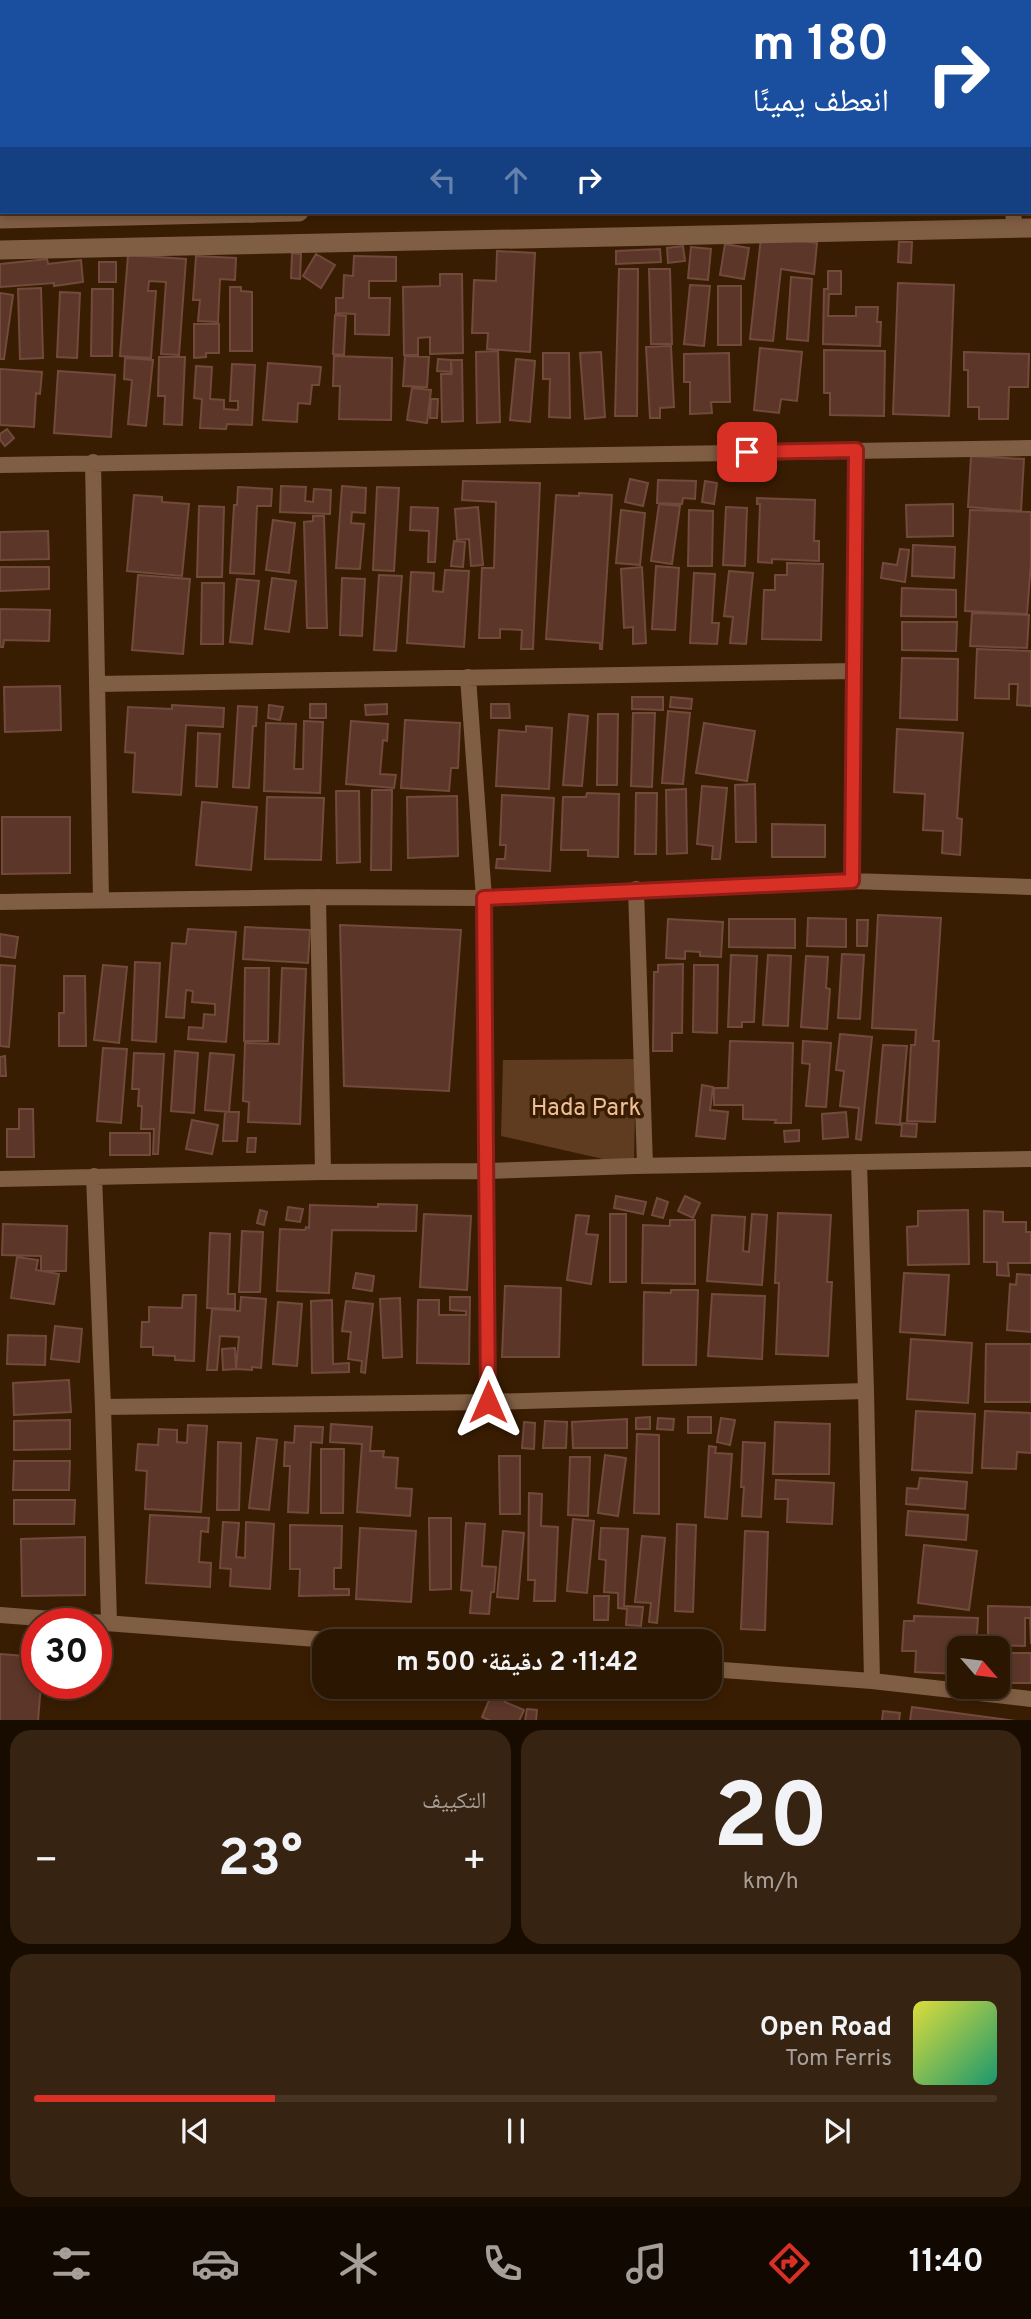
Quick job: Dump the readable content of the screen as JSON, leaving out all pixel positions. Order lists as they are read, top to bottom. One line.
{"parks":["Hada Park"],"north":"bottom right","page":{"turn":["180 m","انعطف يمينًا"],"limit":"30","trip":"11:42 · 2 دقيقة · 500 m","tile":[["20","km/h"],"التكييف"],"heat":["−","23°","+"],"song":["Open Road","Tom Ferris"],"tabs":"11:40"}}
